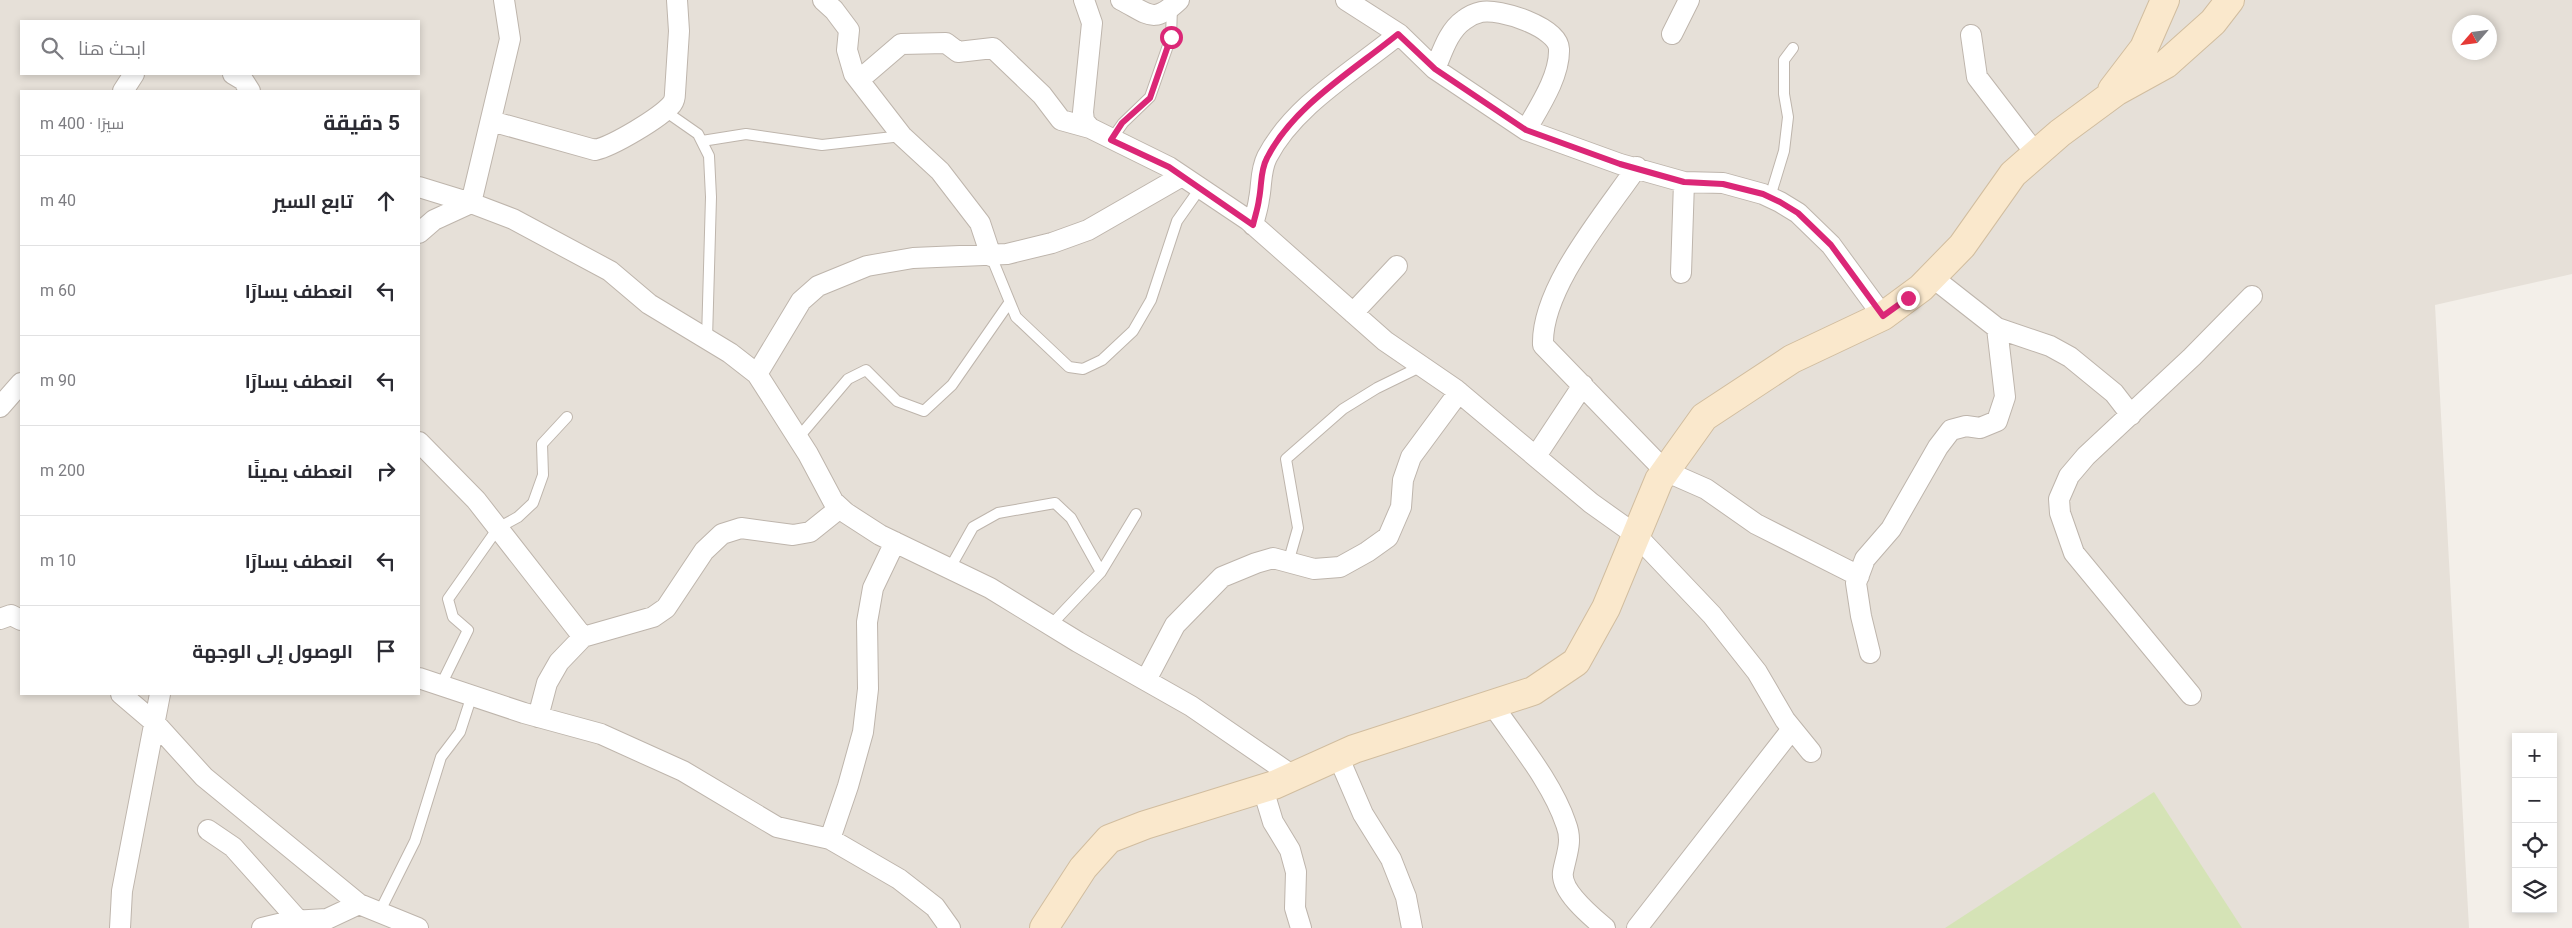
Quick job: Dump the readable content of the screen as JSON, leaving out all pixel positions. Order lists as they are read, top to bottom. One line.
{"north":"bottom left","page":{"search":"ابحث هنا","heading":["5 دقيقة","سيرًا · 400 m"],"list":[["تابع السير","40 m"],["انعطف يسارًا","60 m"],["انعطف يسارًا","90 m"],["انعطف يمينًا","200 m"],["انعطف يسارًا","10 m"],"الوصول إلى الوجهة"],"map_buttons":["+","−"]}}
